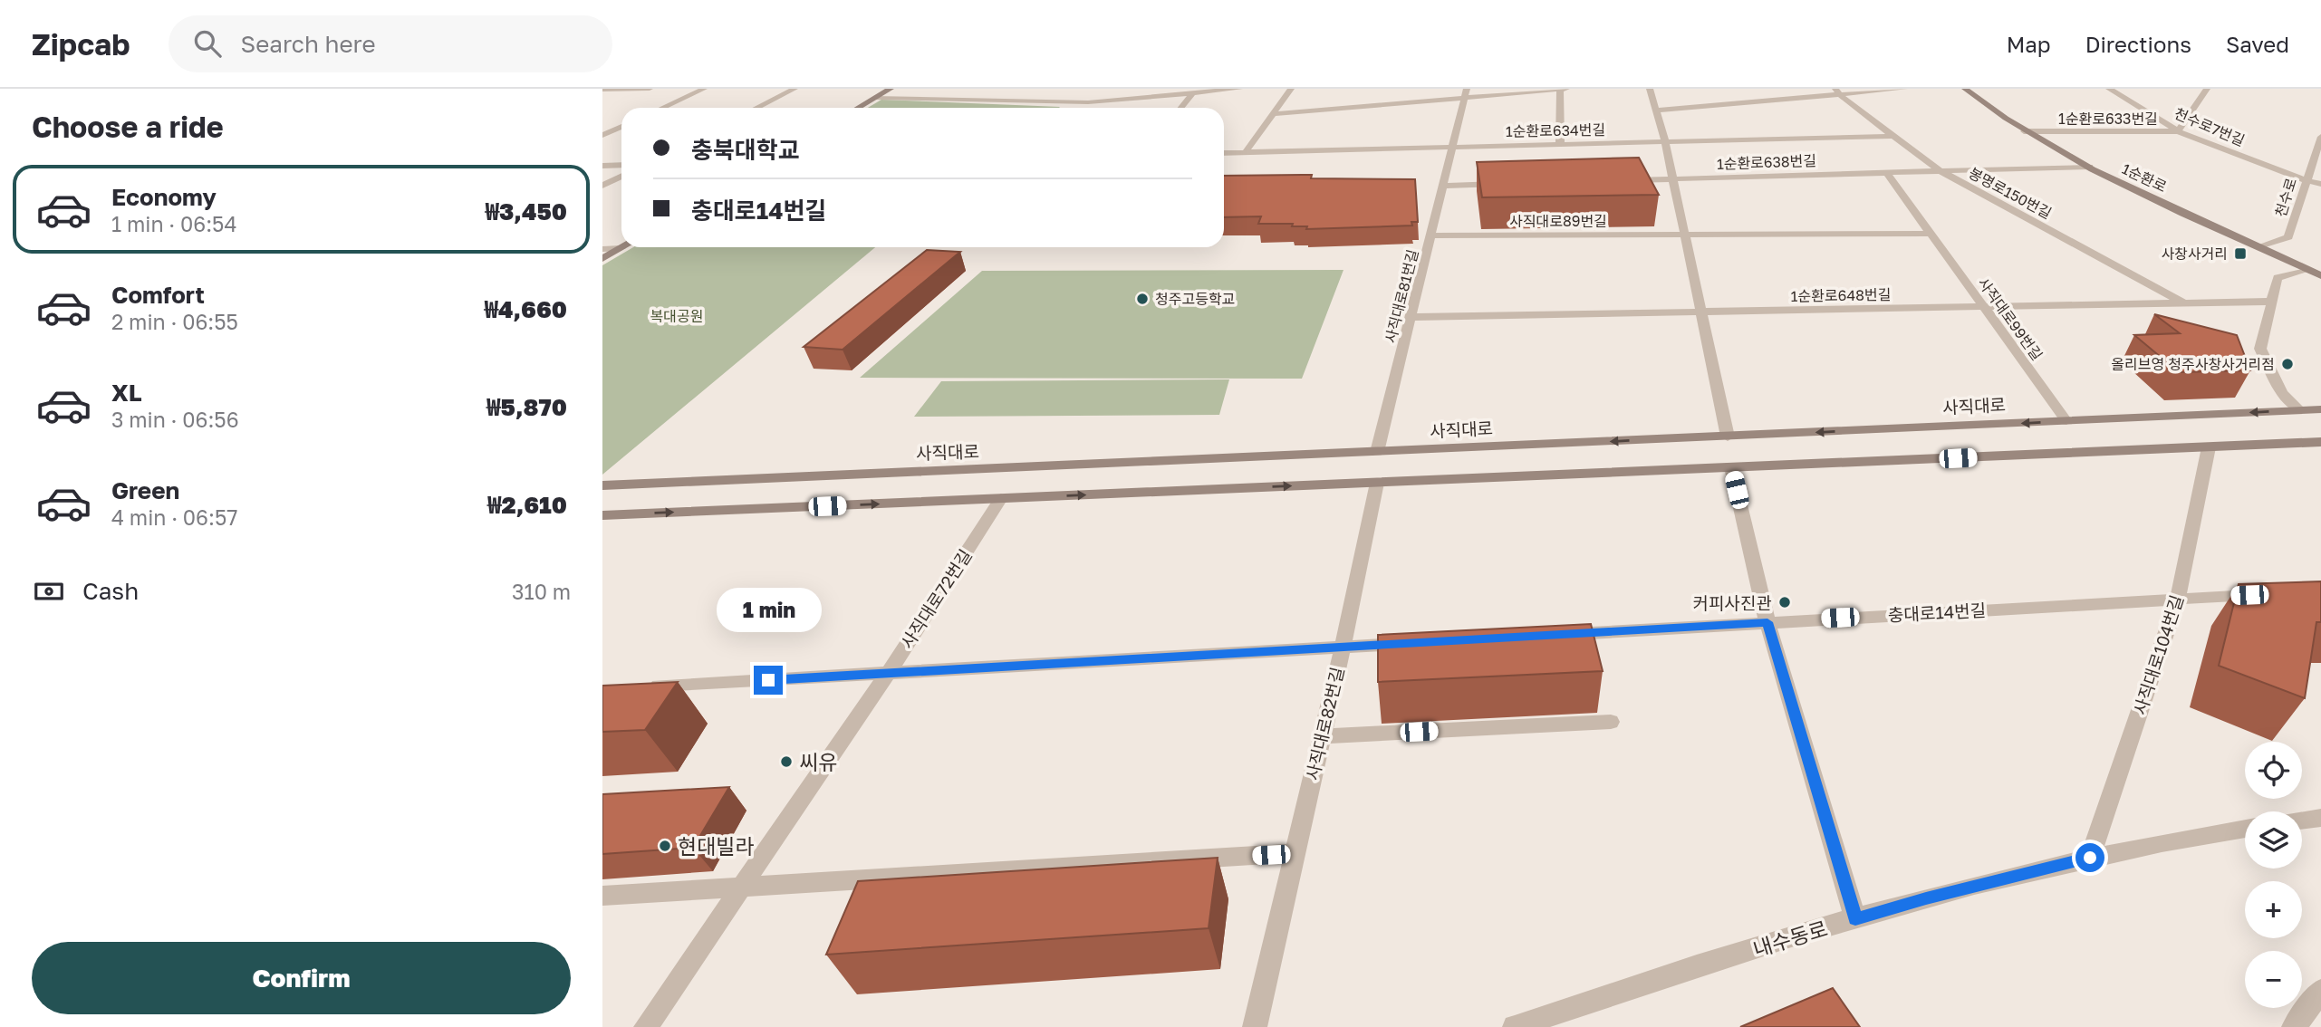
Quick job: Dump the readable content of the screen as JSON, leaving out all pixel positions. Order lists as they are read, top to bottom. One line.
{"streets":{"main road":["1순환로","사직대로"],"street":["1순환로633번길","천수로7번길","1순환로634번길","1순환로638번길","봉명로150번길","천수로","사직대로89번길","1순환로648번길","사직대로81번길","사직대로99번길","사직대로72번길","충대로14번길","사직대로104번길","사직대로82번길","내수동로"]},"crossings":[["1순환로633번길","천수로7번길"],["1순환로633번길","1순환로"],["천수로7번길","천수로"],["1순환로634번길","봉명로150번길"],["1순환로634번길","사직대로81번길"],["1순환로638번길","1순환로"],["1순환로638번길","봉명로150번길"],["1순환로638번길","사직대로99번길"],["1순환로","천수로"],["봉명로150번길","1순환로648번길"],["사직대로89번길","사직대로81번길"],["사직대로89번길","사직대로99번길"],["1순환로648번길","사직대로81번길"],["1순환로648번길","사직대로99번길"],["사직대로81번길","사직대로"],["사직대로99번길","사직대로"],["충대로14번길","사직대로104번길"],["사직대로104번길","내수동로"]],"parks":["복대공원"],"places":{"transit":["사창사거리"],"other":["청주고등학교","올리브영 청주사창사거리점","커피사진관","씨유","현대빌라"]},"page":{"header":"Zipcab","search":"Search here","nav":["Map","Directions","Saved"],"heading":"Choose a ride","banner":["충북대학교","충대로14번길"],"list":[{"name":"Economy","note":"1 min · 06:54","value":"₩3,450"},{"name":"Comfort","note":"2 min · 06:55","value":"₩4,660"},{"name":"XL","note":"3 min · 06:56","value":"₩5,870"},{"name":"Green","note":"4 min · 06:57","value":"₩2,610"}],"pay":["Cash","310 m"],"bubble":"1 min","map_buttons":["+","−"],"buttons":"Confirm"}}
